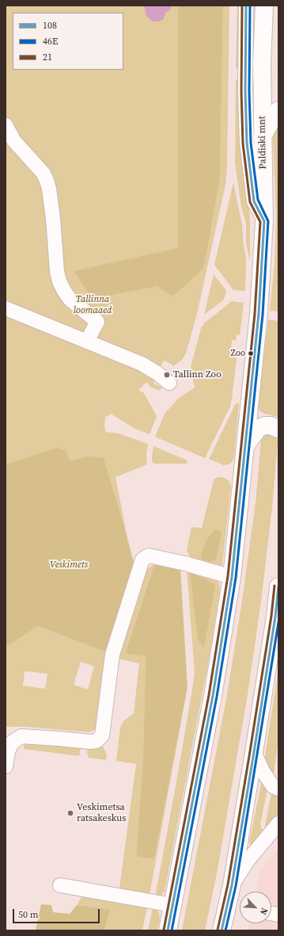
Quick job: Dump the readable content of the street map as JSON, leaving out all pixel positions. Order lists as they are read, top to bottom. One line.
{"streets":{"main road":["Paldiski mnt"]},"parks":["Tallinna loomaaed","Veskimets"],"places":["Zoo","Tallinn Zoo","Veskimetsa ratsakeskus"],"lines":["transit line 108","transit line 46E","transit line 21"],"legend":["108","46E","21"],"scale_bar":"50 m","north":"bottom right"}
